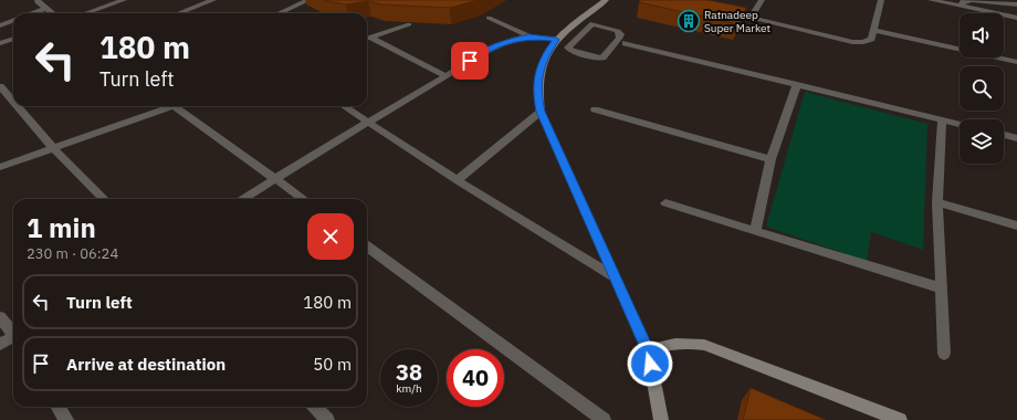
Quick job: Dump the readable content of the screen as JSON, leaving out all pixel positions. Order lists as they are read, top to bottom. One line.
{"places":{"building":["Ratnadeep Super Market"]},"page":{"turn":["180 m","Turn left"],"heading":["1 min","230 m · 06:24"],"list":[{"name":"Turn left","value":"180 m"},{"name":"Arrive at destination","value":"50 m"}],"speed":"38 km/h","limit":"40"}}
